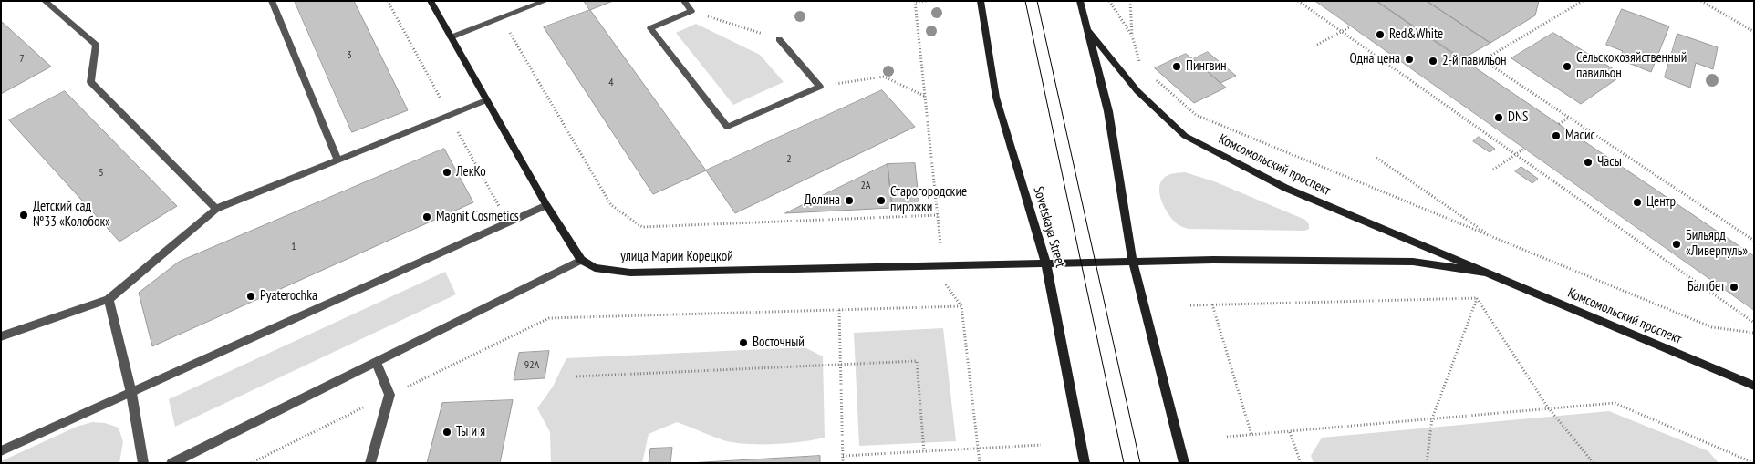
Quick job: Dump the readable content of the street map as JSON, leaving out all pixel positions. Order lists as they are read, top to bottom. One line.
{"streets":{"street":["Комсомольский проспект","Sovetskaya Street","улица Марии Корецкой"]},"crossings":[["Комсомольский проспект","улица Марии Корецкой"],["Sovetskaya Street","улица Марии Корецкой"]],"places":["Red&White","Одна цена","2-й павильон","Пингвин","Сельскохозяйственный павильон","DNS","Масис","Часы","ЛекКо","Долина","Старогородские пирожки","Центр","Детский сад №33 «Колобок»","Magnit Cosmetics","Бильярд «Ливерпуль»","Балтбет","Pyaterochka","Восточный","Ты и я"],"house_numbers":["3","7","4","2","5","2А","1","92А"]}
